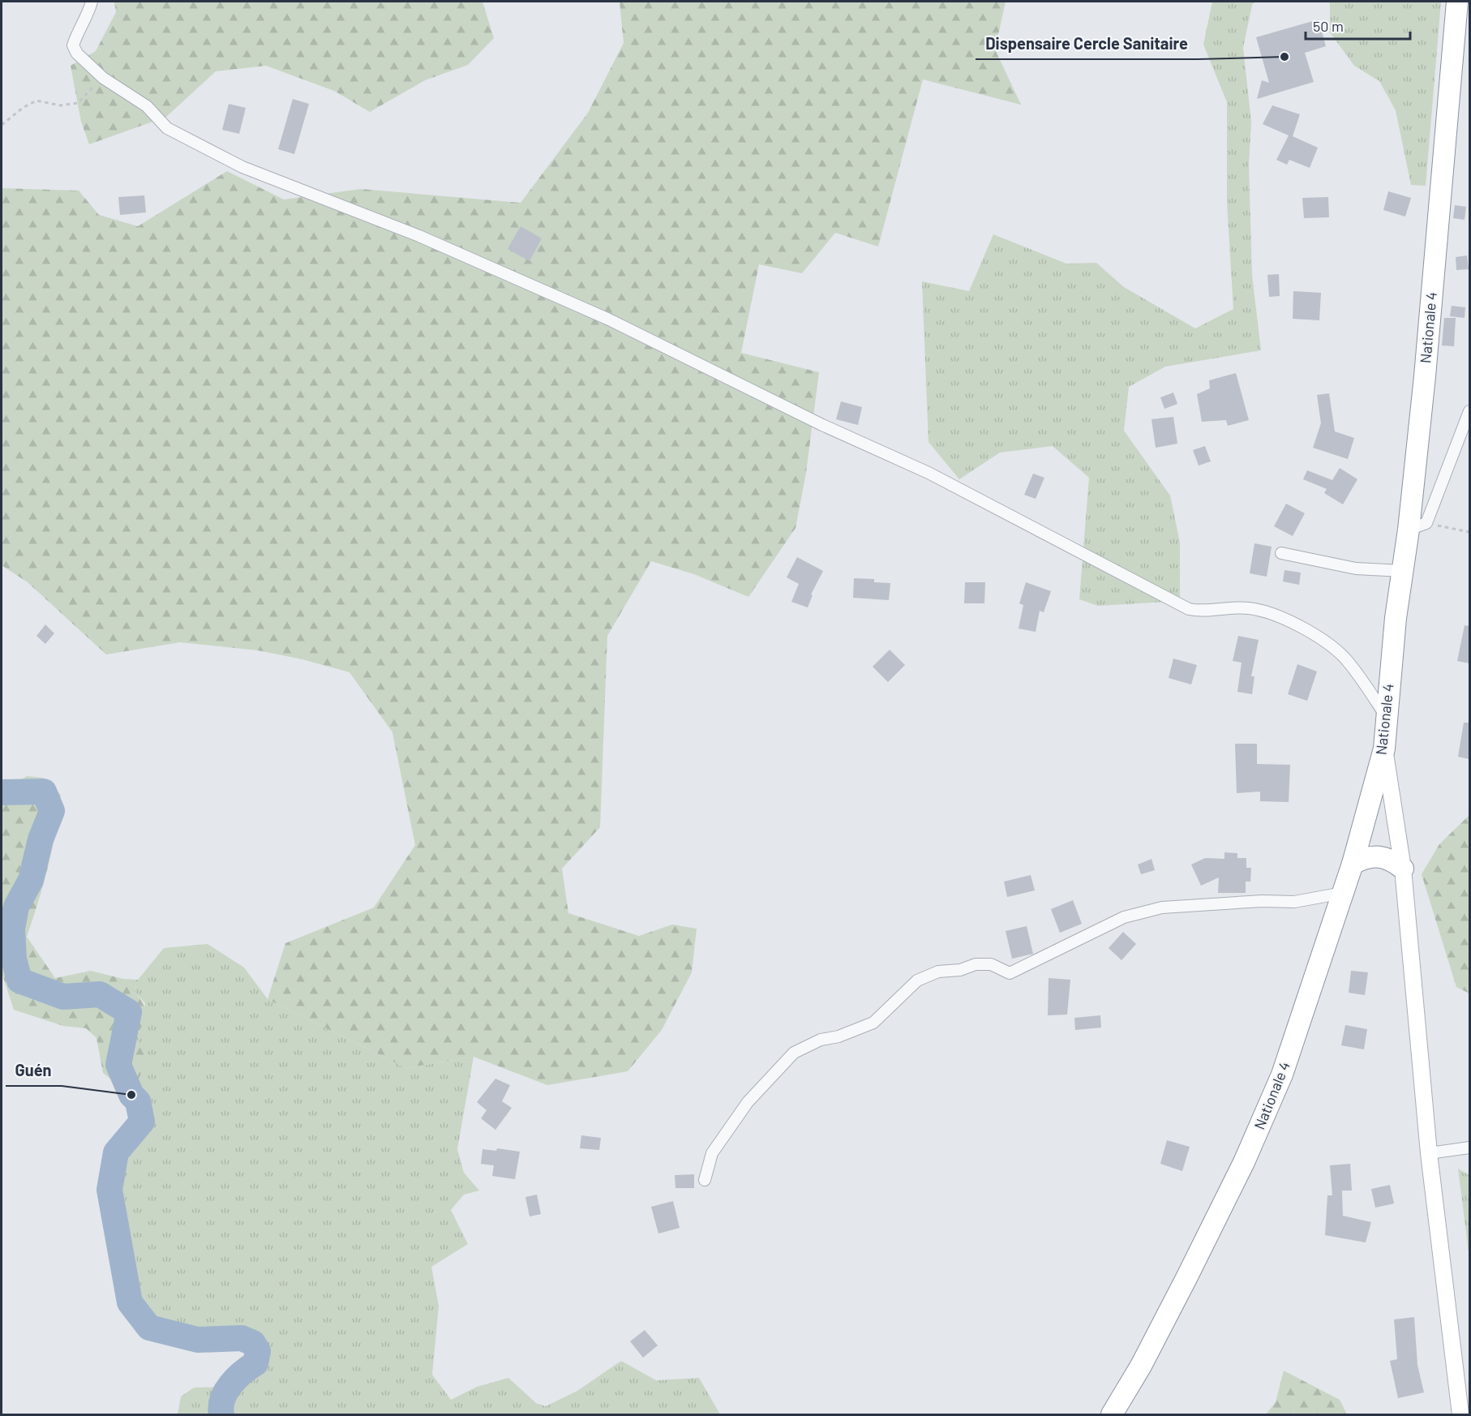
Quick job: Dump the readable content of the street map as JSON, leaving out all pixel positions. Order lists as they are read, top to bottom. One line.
{"streets":{"highway":["Nationale 4"]},"places":["Dispensaire Cercle Sanitaire","Guén"],"scale_bar":"50 m"}
